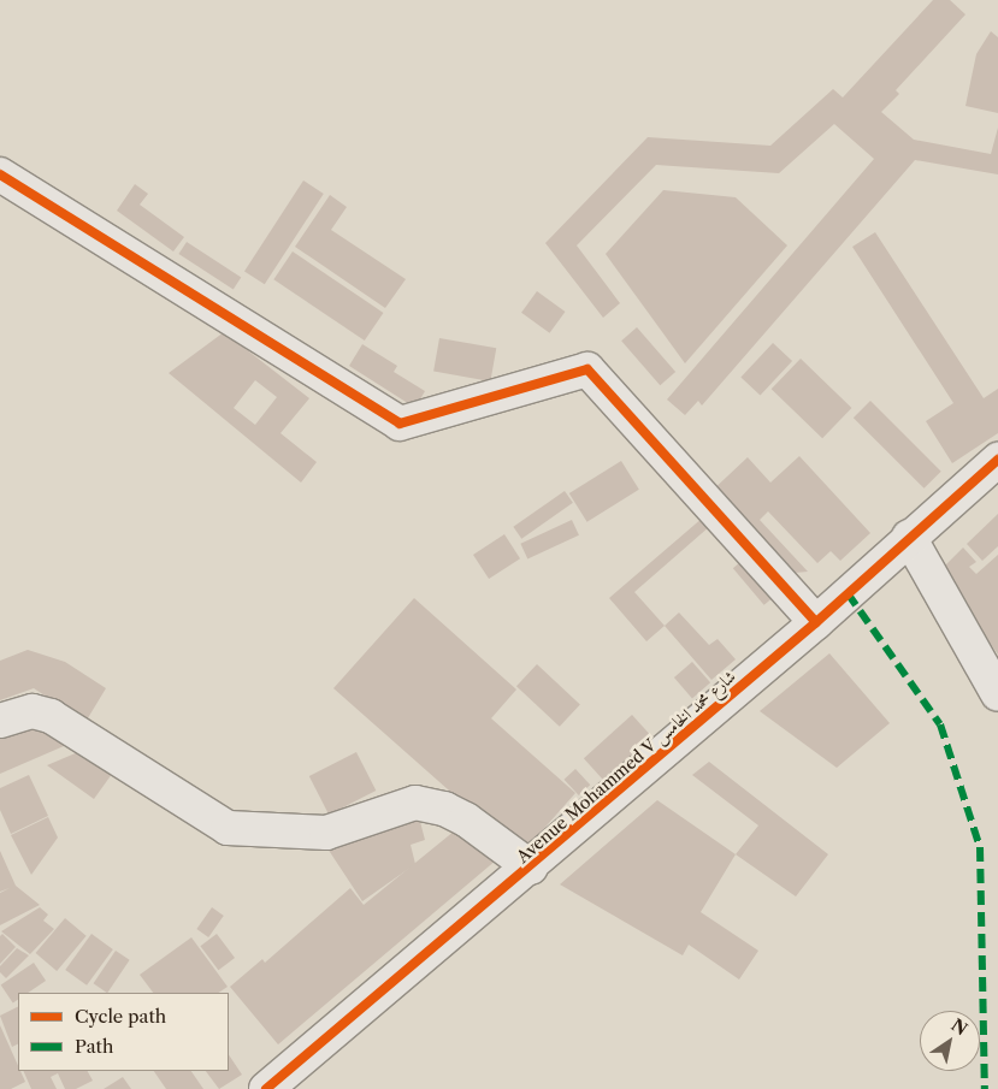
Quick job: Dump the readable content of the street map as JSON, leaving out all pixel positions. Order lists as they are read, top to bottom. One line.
{"streets":{"street":["Avenue Mohammed V شارع محمد الخامس"]},"legend":["Cycle path","Path"],"north":"top right"}
